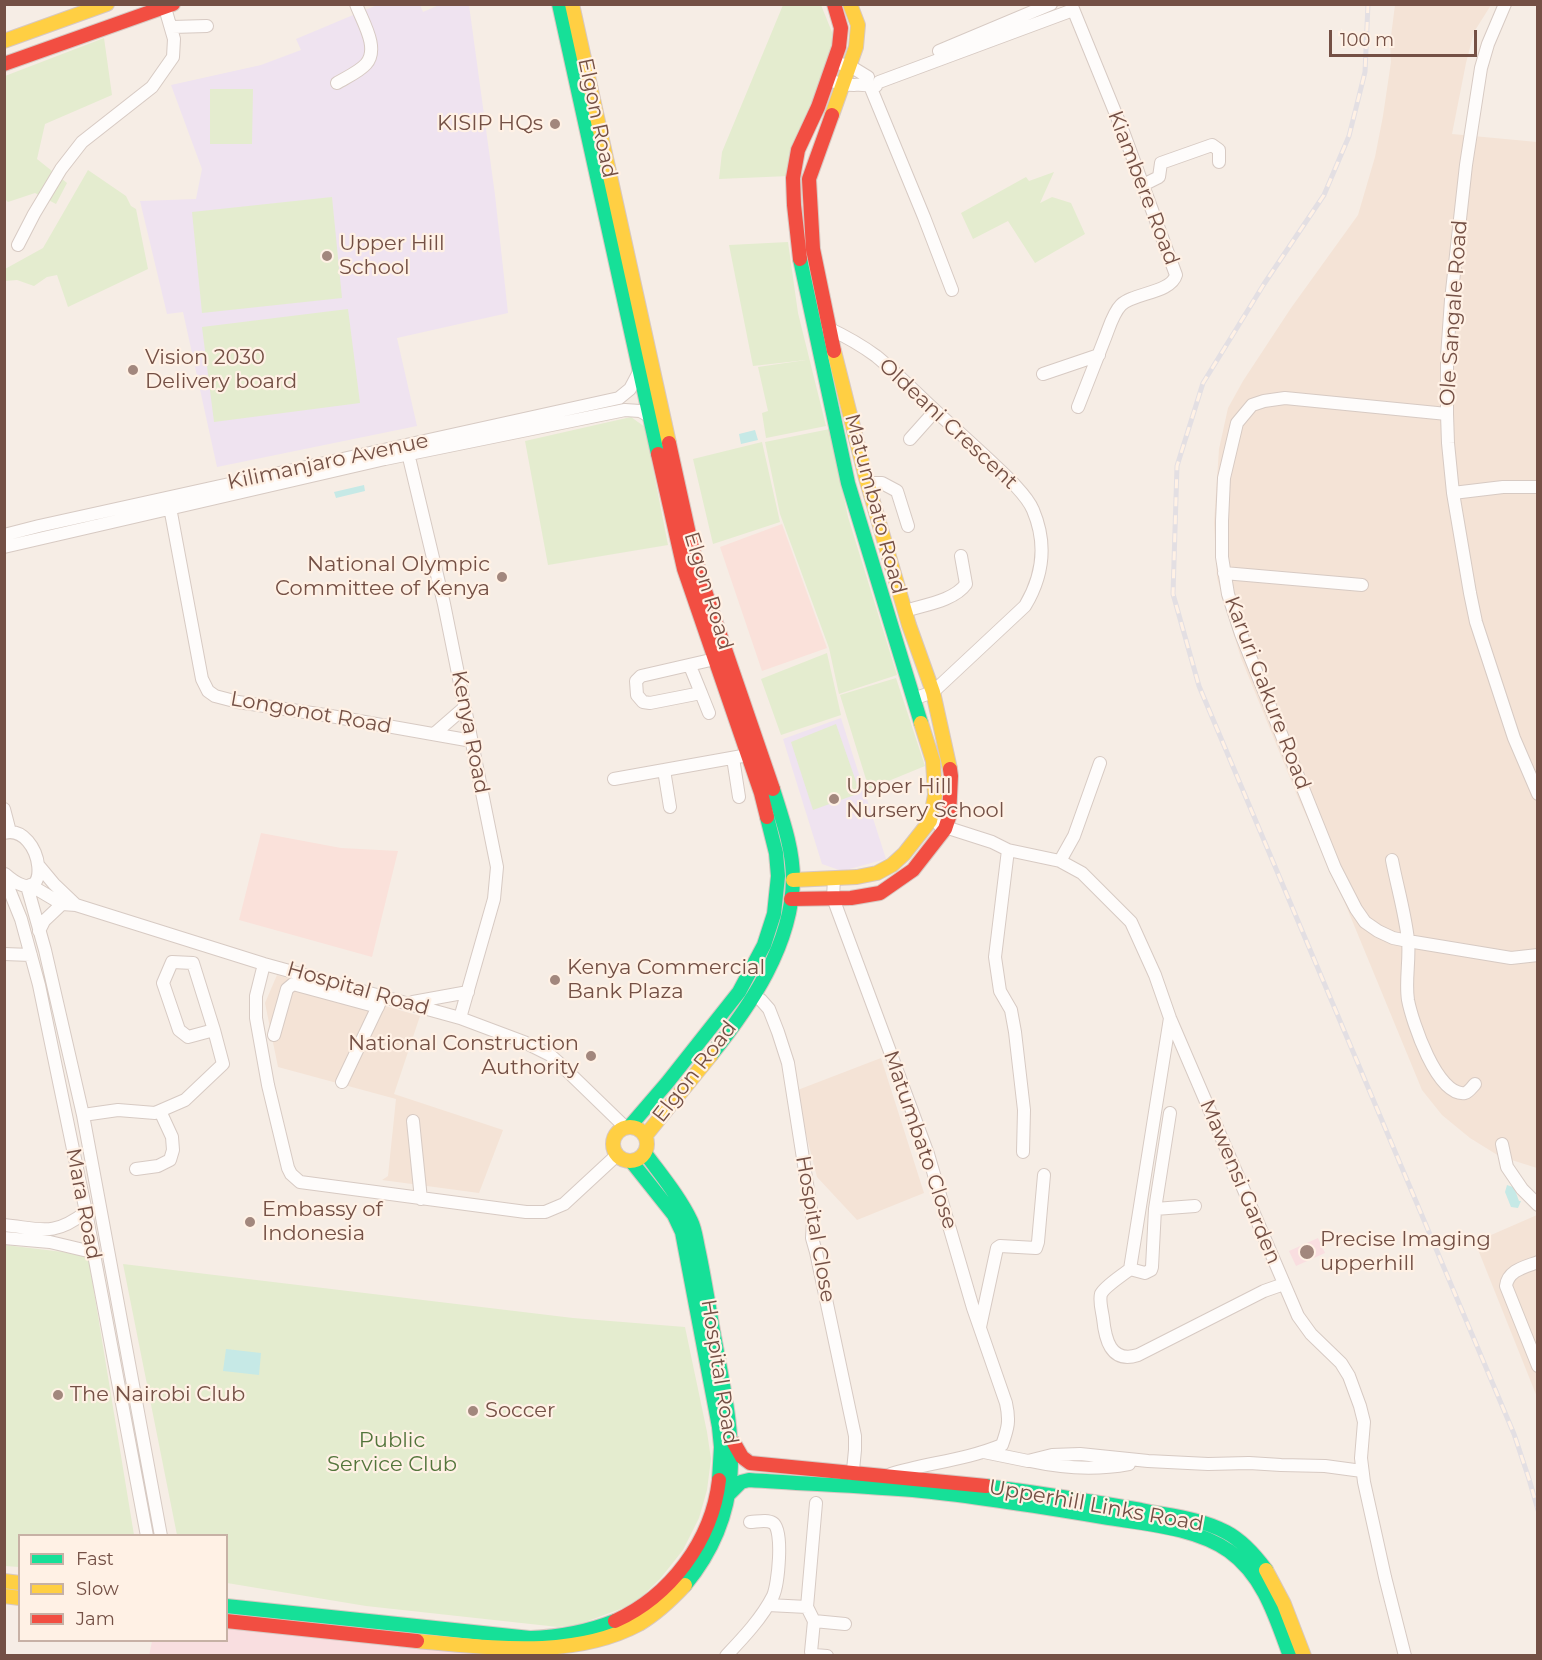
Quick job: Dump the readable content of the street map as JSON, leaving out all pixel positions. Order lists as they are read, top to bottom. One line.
{"streets":{"street":["Elgon Road","Kiambere Road","Ole Sangale Road","Oldeani Crescent","Kilimanjaro Avenue","Matumbato Road","Karuri Gakure Road","Longonot Road","Kenya Road","Hospital Road","Matumbato Close","Mawensi Garden","Mara Road","Hospital Close","Upperhill Links Road"]},"crossings":[["Elgon Road","Kilimanjaro Avenue"],["Elgon Road","Matumbato Road"],["Elgon Road","Hospital Road"],["Elgon Road","Hospital Close"],["Ole Sangale Road","Karuri Gakure Road"],["Oldeani Crescent","Matumbato Road"],["Kilimanjaro Avenue","Longonot Road"],["Kilimanjaro Avenue","Kenya Road"],["Matumbato Road","Matumbato Close"],["Matumbato Road","Mawensi Garden"],["Longonot Road","Kenya Road"],["Kenya Road","Hospital Road"],["Hospital Close","Upperhill Links Road"]],"parks":["Public Service Club"],"places":["KISIP HQs","Upper Hill School","Vision 2030 Delivery board","National Olympic Committee of Kenya","Upper Hill Nursery School","Kenya Commercial Bank Plaza","National Construction Authority","Embassy of Indonesia","Precise Imaging upperhill","The Nairobi Club","Soccer"],"legend":["Fast","Slow","Jam"],"scale_bar":"100 m"}
